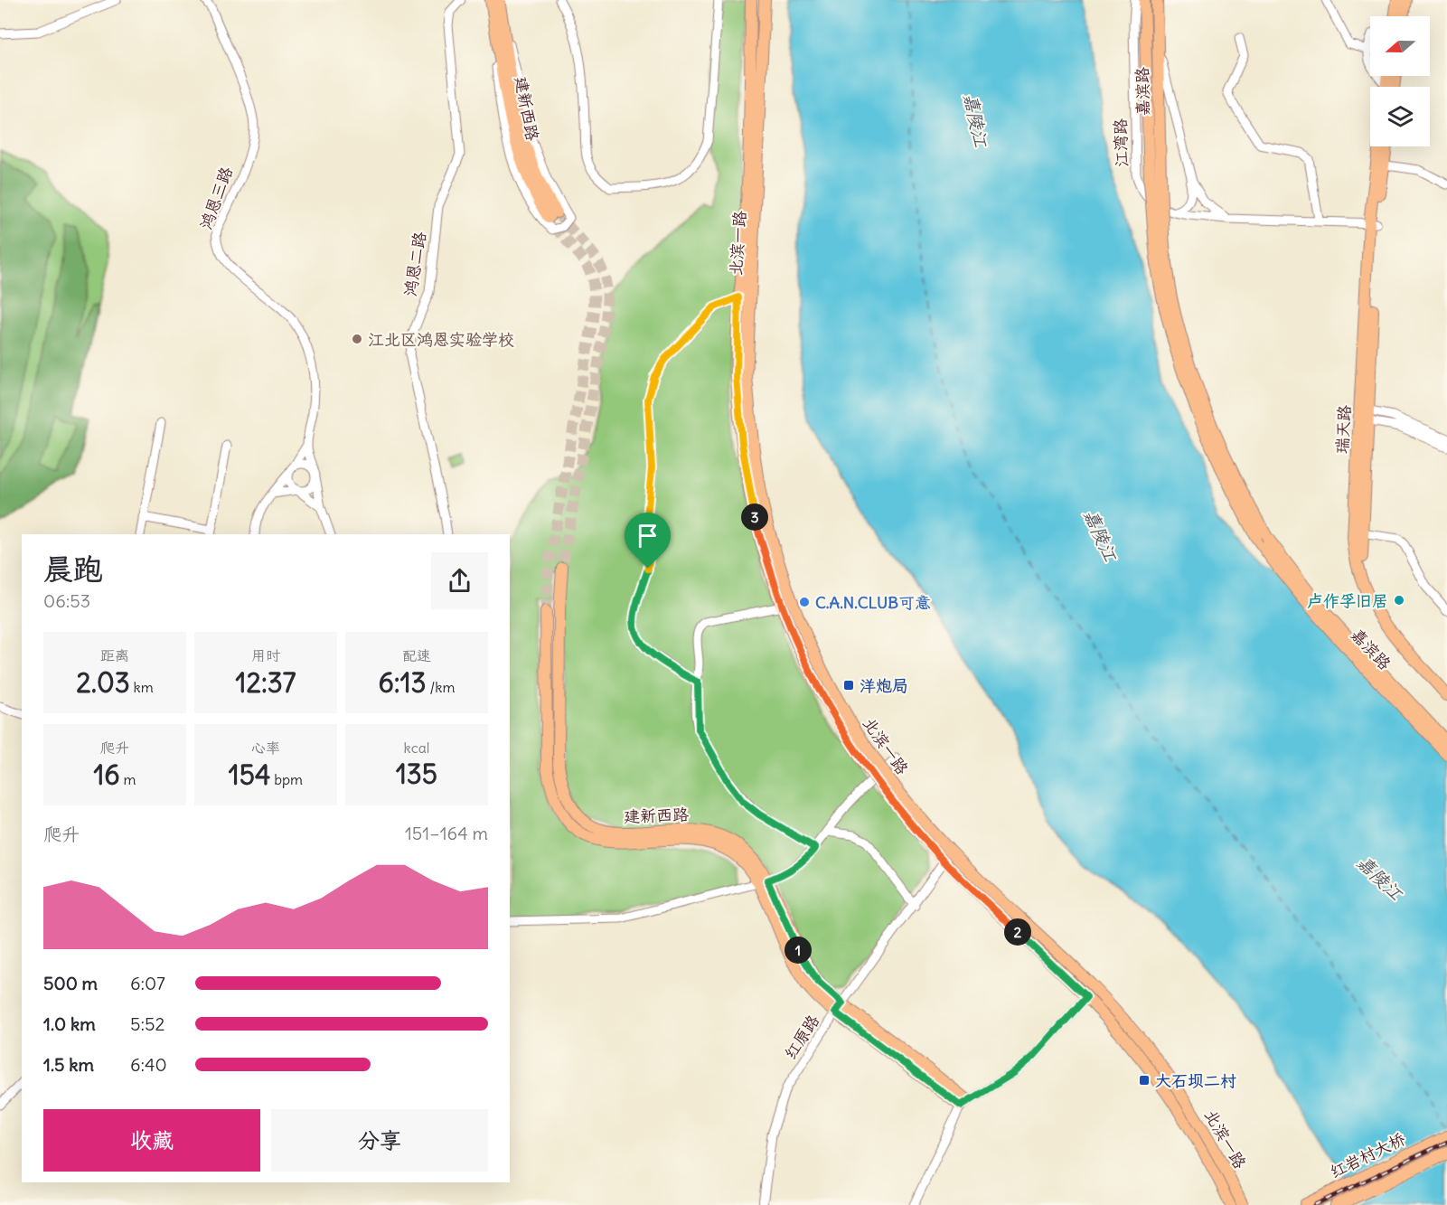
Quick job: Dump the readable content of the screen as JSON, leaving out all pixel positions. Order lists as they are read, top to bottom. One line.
{"streets":{"highway":["红岩村大桥"],"main road":["嘉滨路","建新西路","北滨一路","瑞天路"],"street":["江湾路","鸿恩三路","鸿恩二路","红原路"]},"crossings":[["建新西路","红原路"],["江湾路","瑞天路"],["北滨一路","红原路"]],"water":["嘉陵江"],"places":{"other":["江北区鸿恩实验学校","卢作孚旧居","C.A.N.CLUB可意"],"transit":["洋炮局","大石坝二村"]},"north":"left","page":{"pins":["3","2","1"],"heading":["晨跑","06:53"],"stats":[["距离","2.03 km"],["用时","12:37"],["配速","6:13 /km"],["爬升","16 m"],["心率","154 bpm"],["kcal","135"]],"chart":["爬升","151–164 m"],"list":[{"name":"500 m","note":"6:07"},{"name":"1.0 km","note":"5:52"},{"name":"1.5 km","note":"6:40"}],"buttons":["收藏","分享"]}}
